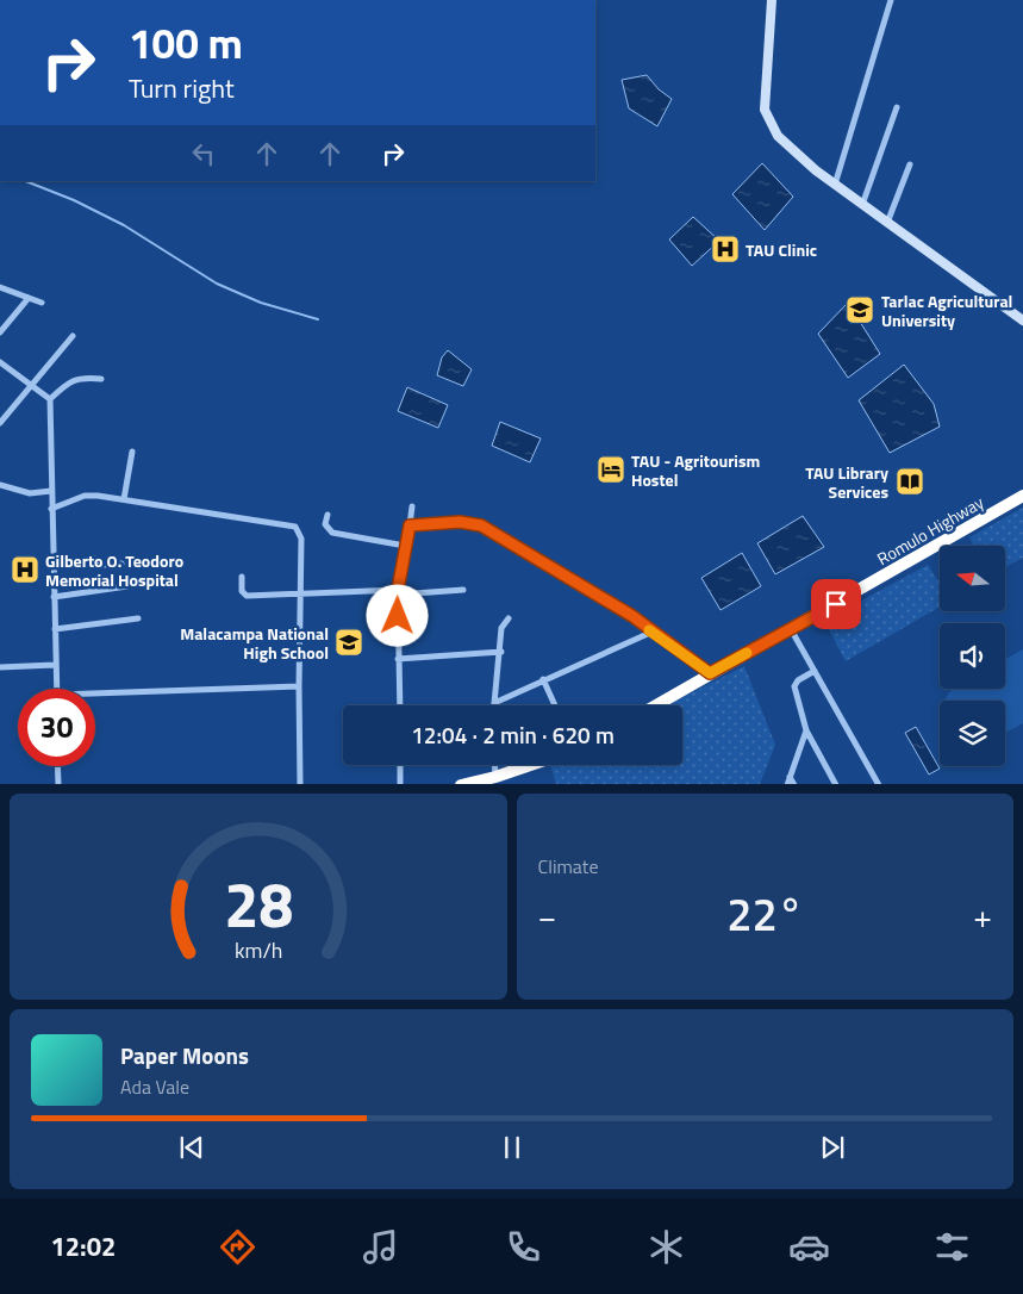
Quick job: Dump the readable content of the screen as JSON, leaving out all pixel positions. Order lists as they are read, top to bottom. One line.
{"streets":{"highway":["Romulo Highway"]},"places":{"hospital":["TAU Clinic","Gilberto O. Teodoro Memorial Hospital"],"school or university":["Tarlac Agricultural University","Malacampa National High School"],"hotel":["TAU - Agritourism Hostel"],"library":["TAU Library Services"]},"north":"left","page":{"turn":["100 m","Turn right"],"limit":"30","trip":"12:04 · 2 min · 620 m","tile":"Climate","heat":["−","22°","+"],"song":["Paper Moons","Ada Vale"],"tabs":"12:02","gauge":["28","km/h"]}}
